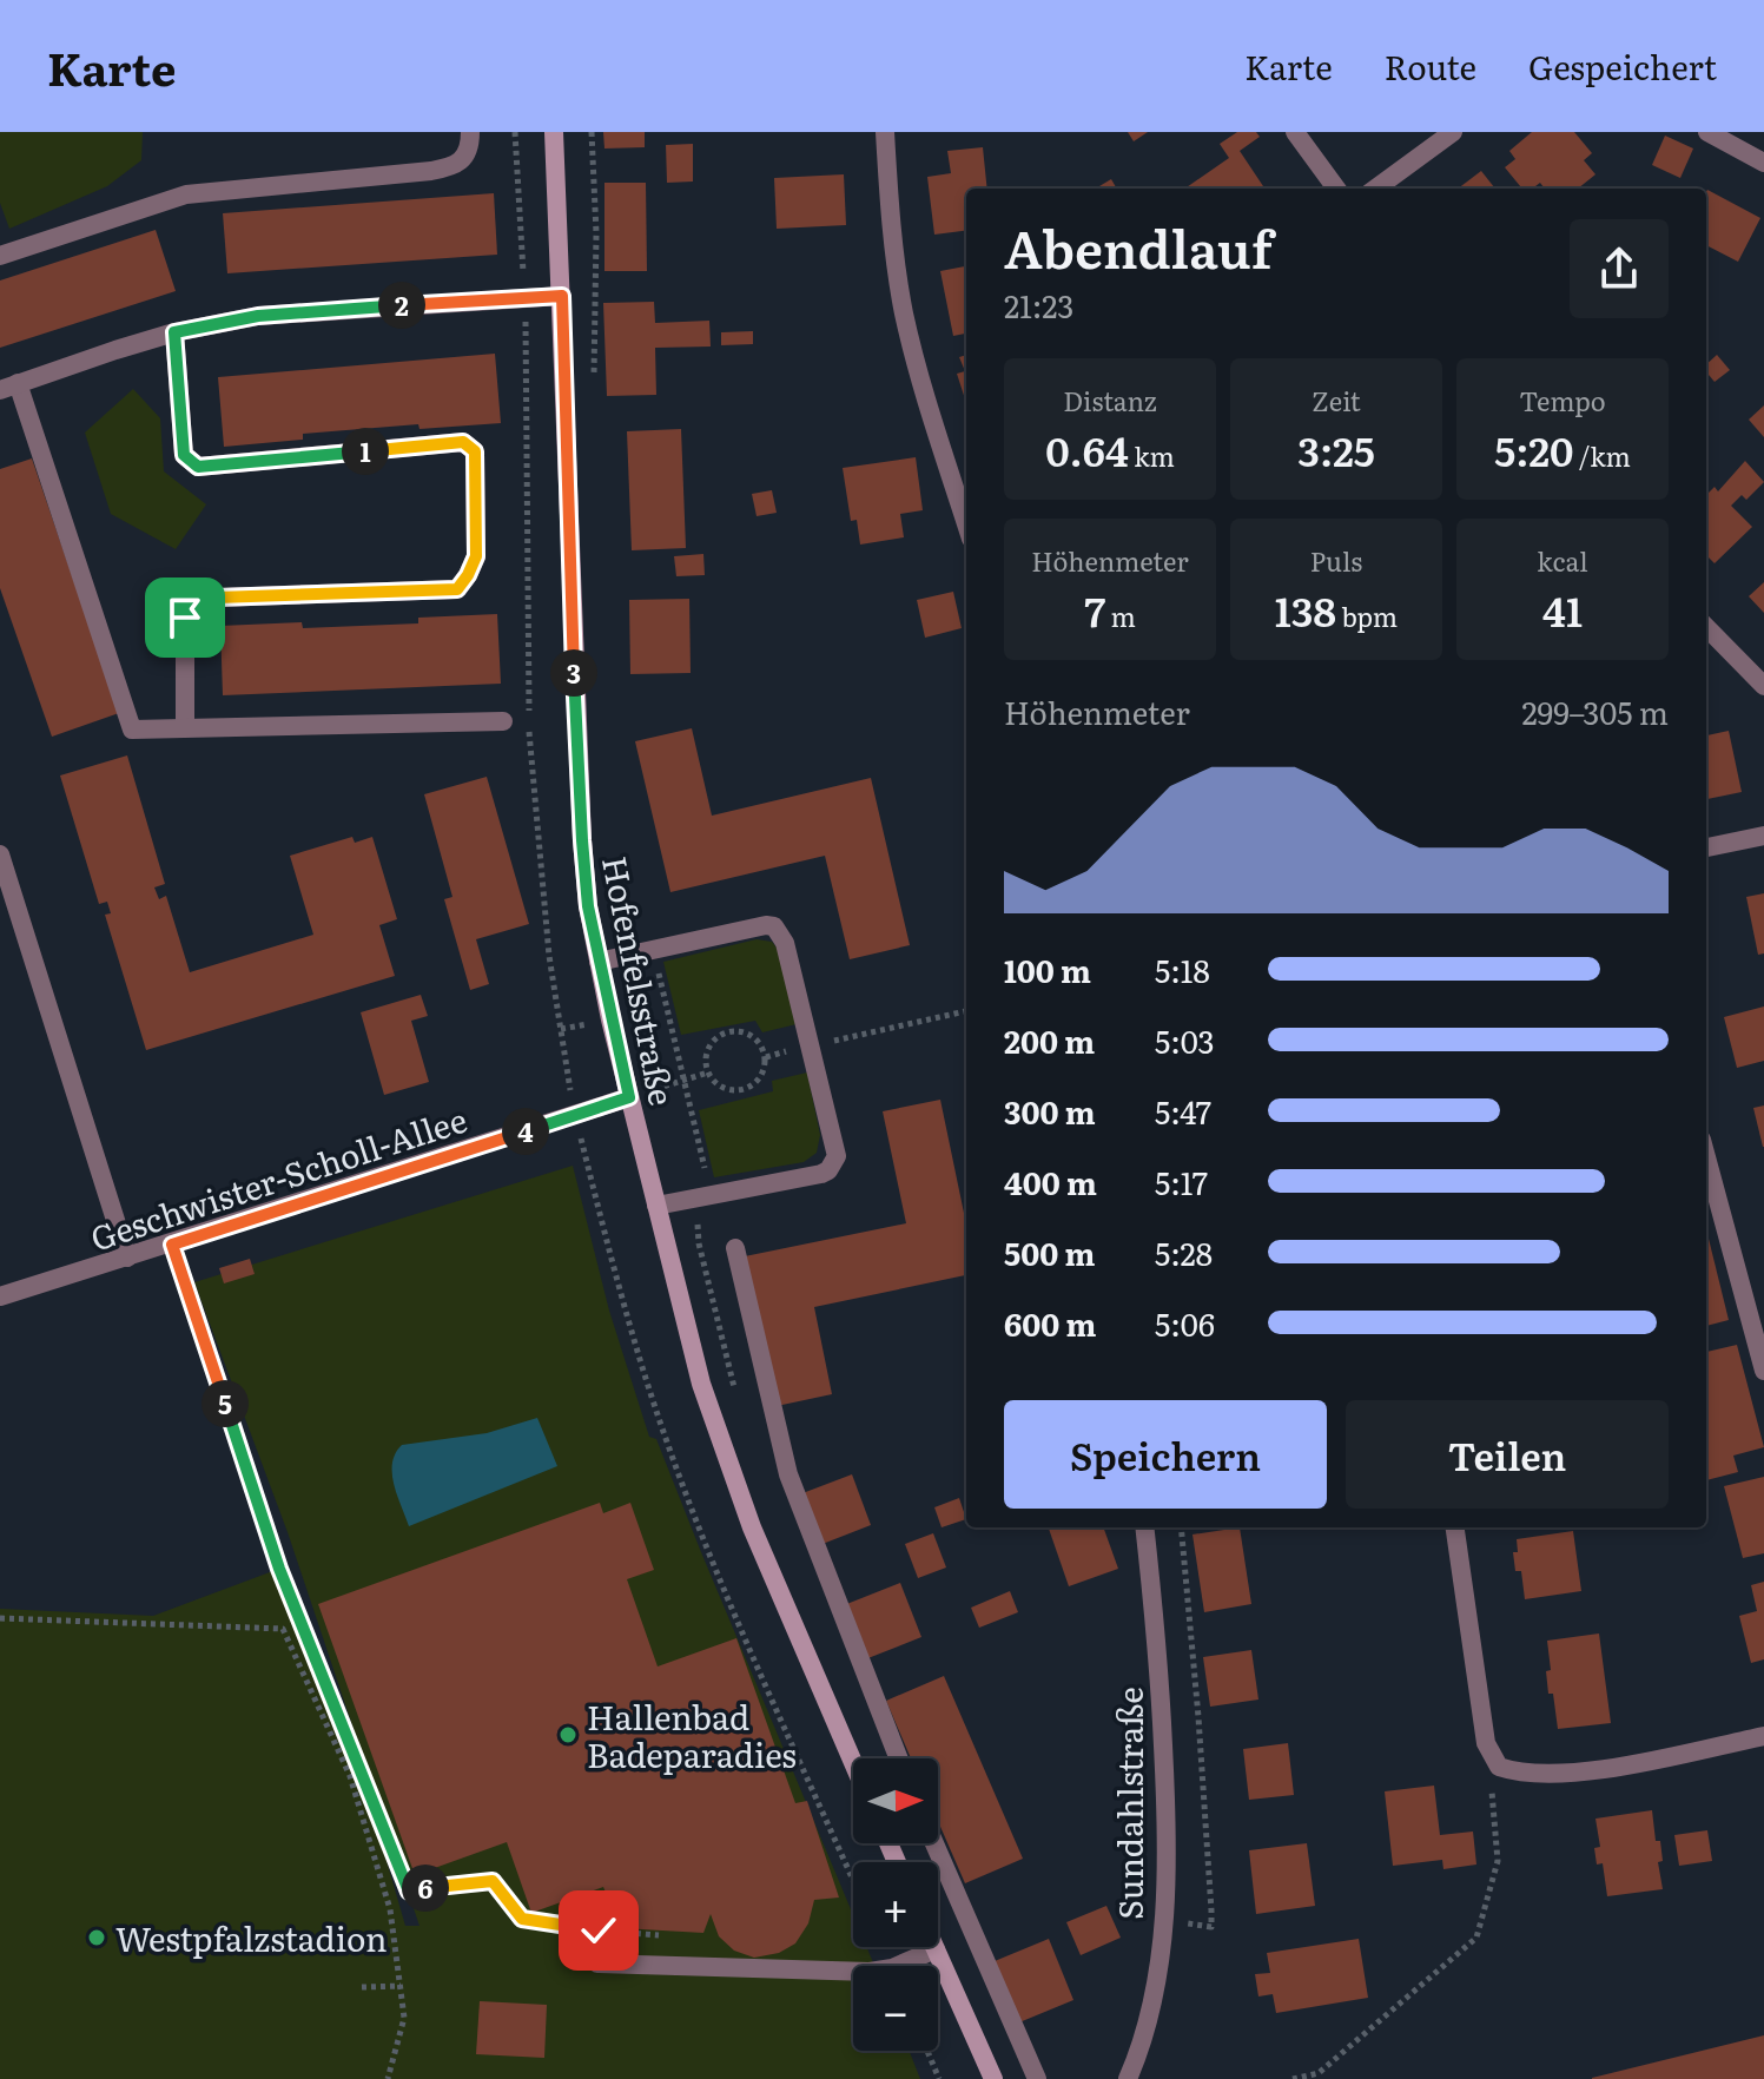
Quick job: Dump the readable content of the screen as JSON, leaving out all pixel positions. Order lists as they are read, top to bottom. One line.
{"streets":{"main road":["Hofenfelsstraße"],"street":["Geschwister-Scholl-Allee","Sundahlstraße"]},"crossings":[["Hofenfelsstraße","Geschwister-Scholl-Allee"]],"places":["Hallenbad Badeparadies","Westpfalzstadion"],"north":"right","page":{"header":"Karte","nav":["Karte","Route","Gespeichert"],"heading":["Abendlauf","21:23"],"pins":["2","1","3","4","5","6"],"stats":[["Distanz","0.64 km"],["Zeit","3:25"],["Tempo","5:20 /km"],["Höhenmeter","7 m"],["Puls","138 bpm"],["kcal","41"]],"chart":["Höhenmeter","299–305 m"],"list":[{"name":"100 m","note":"5:18"},{"name":"200 m","note":"5:03"},{"name":"300 m","note":"5:47"},{"name":"400 m","note":"5:17"},{"name":"500 m","note":"5:28"},{"name":"600 m","note":"5:06"}],"buttons":["Speichern","Teilen"],"map_buttons":["+","−"]}}
